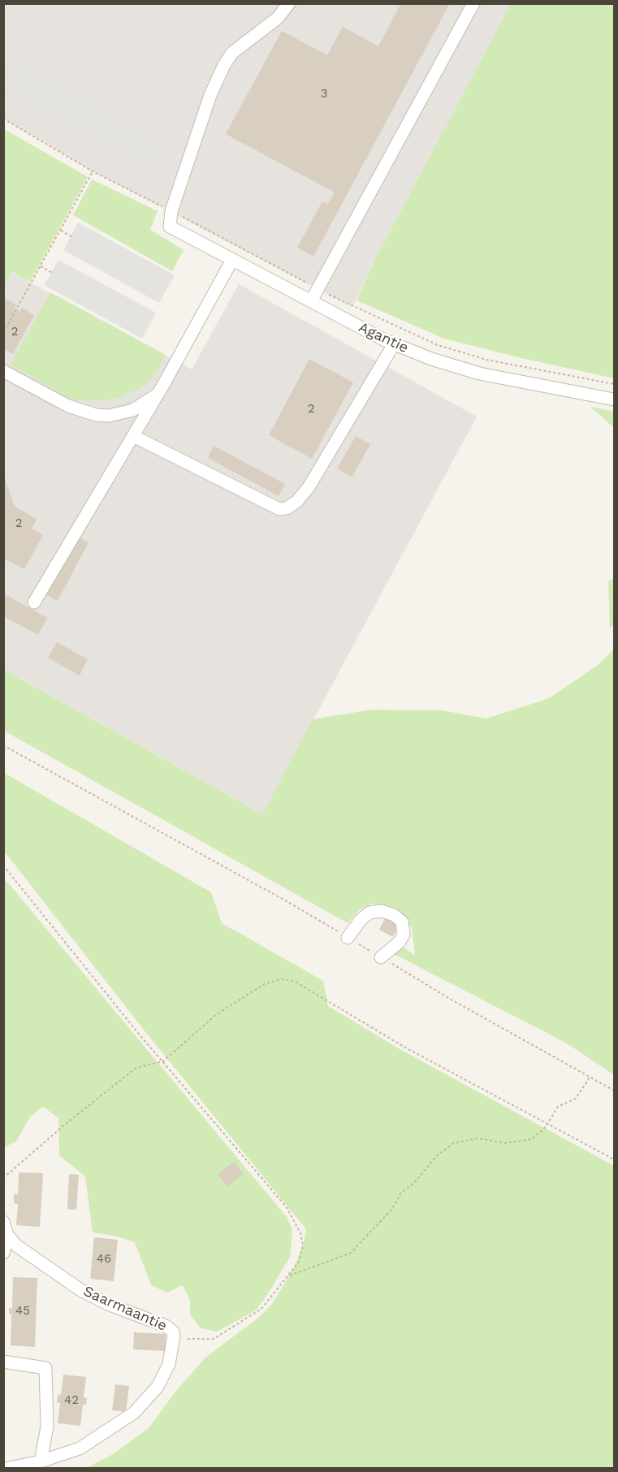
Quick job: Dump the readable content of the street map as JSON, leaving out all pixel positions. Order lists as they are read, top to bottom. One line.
{"streets":{"street":["Agantie","Saarmaantie"]},"house_numbers":["3","2","2","2","46","45","42"]}
